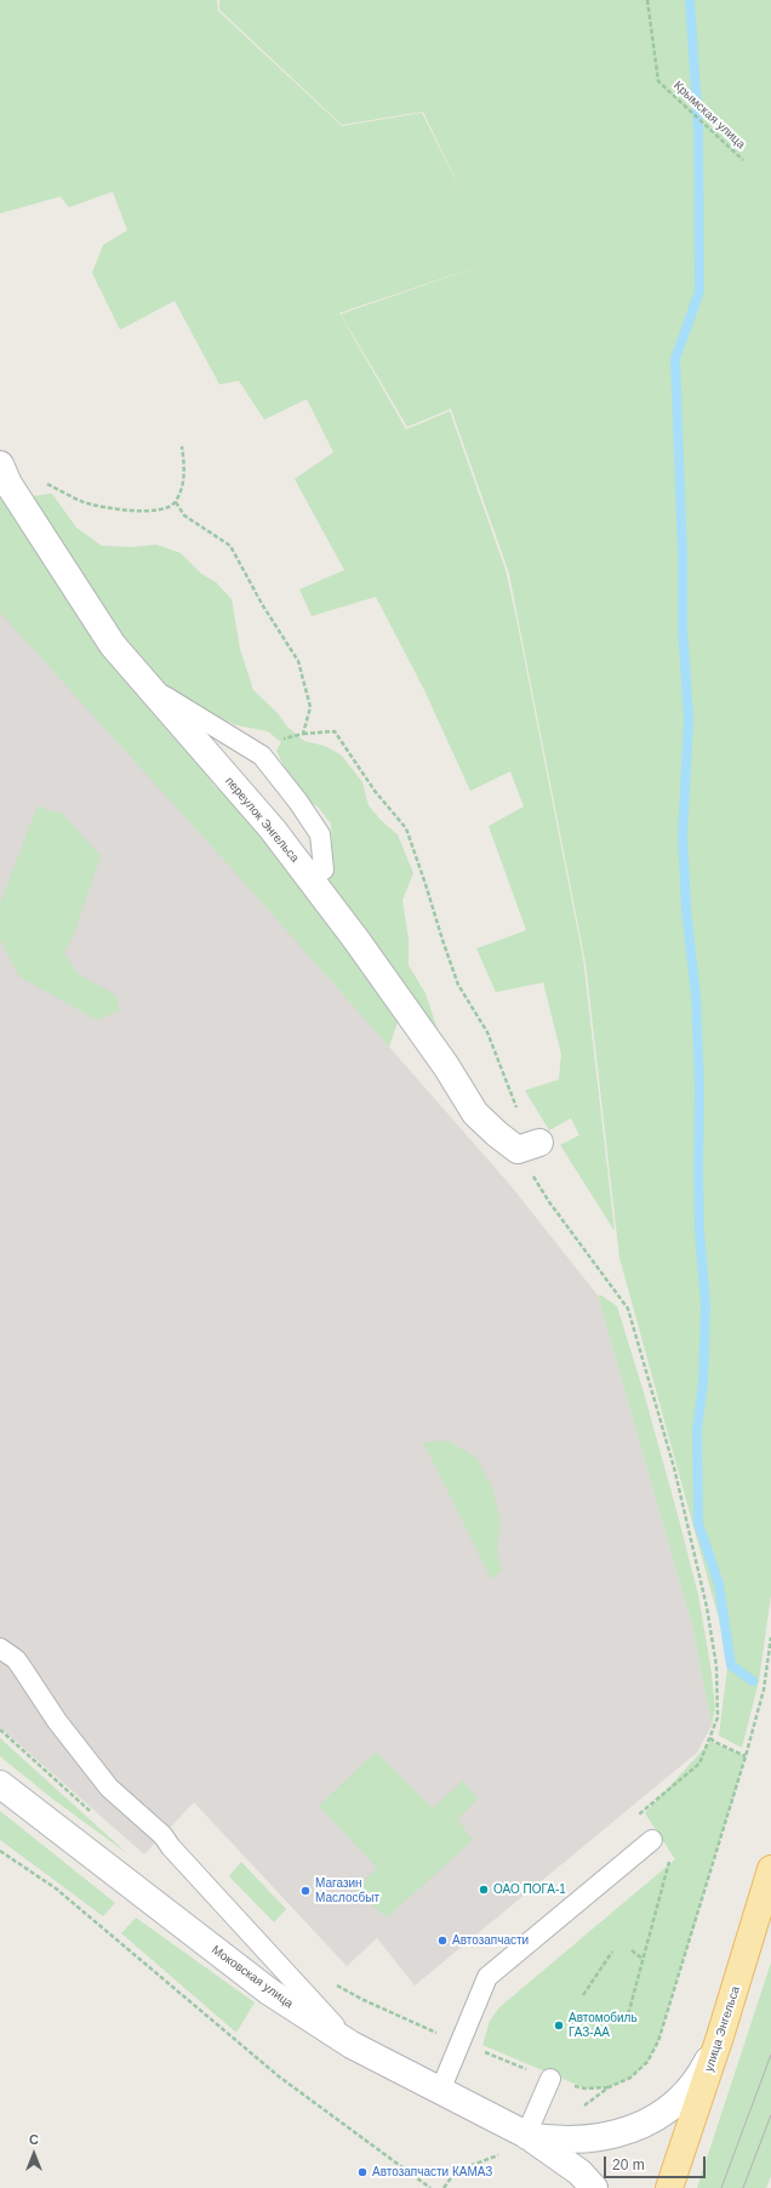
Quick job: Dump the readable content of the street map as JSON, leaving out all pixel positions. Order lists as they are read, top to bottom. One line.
{"streets":{"main road":["улица Энгельса"],"street":["переулок Энгельса","Моковская улица"],"path":["Крымская улица"]},"places":["ОАО ПОГА-1","Магазин Маслосбыт","Автозапчасти","Автомобиль ГАЗ-АА","Автозапчасти КАМАЗ"],"scale_bar":"20 m","north":"top"}
